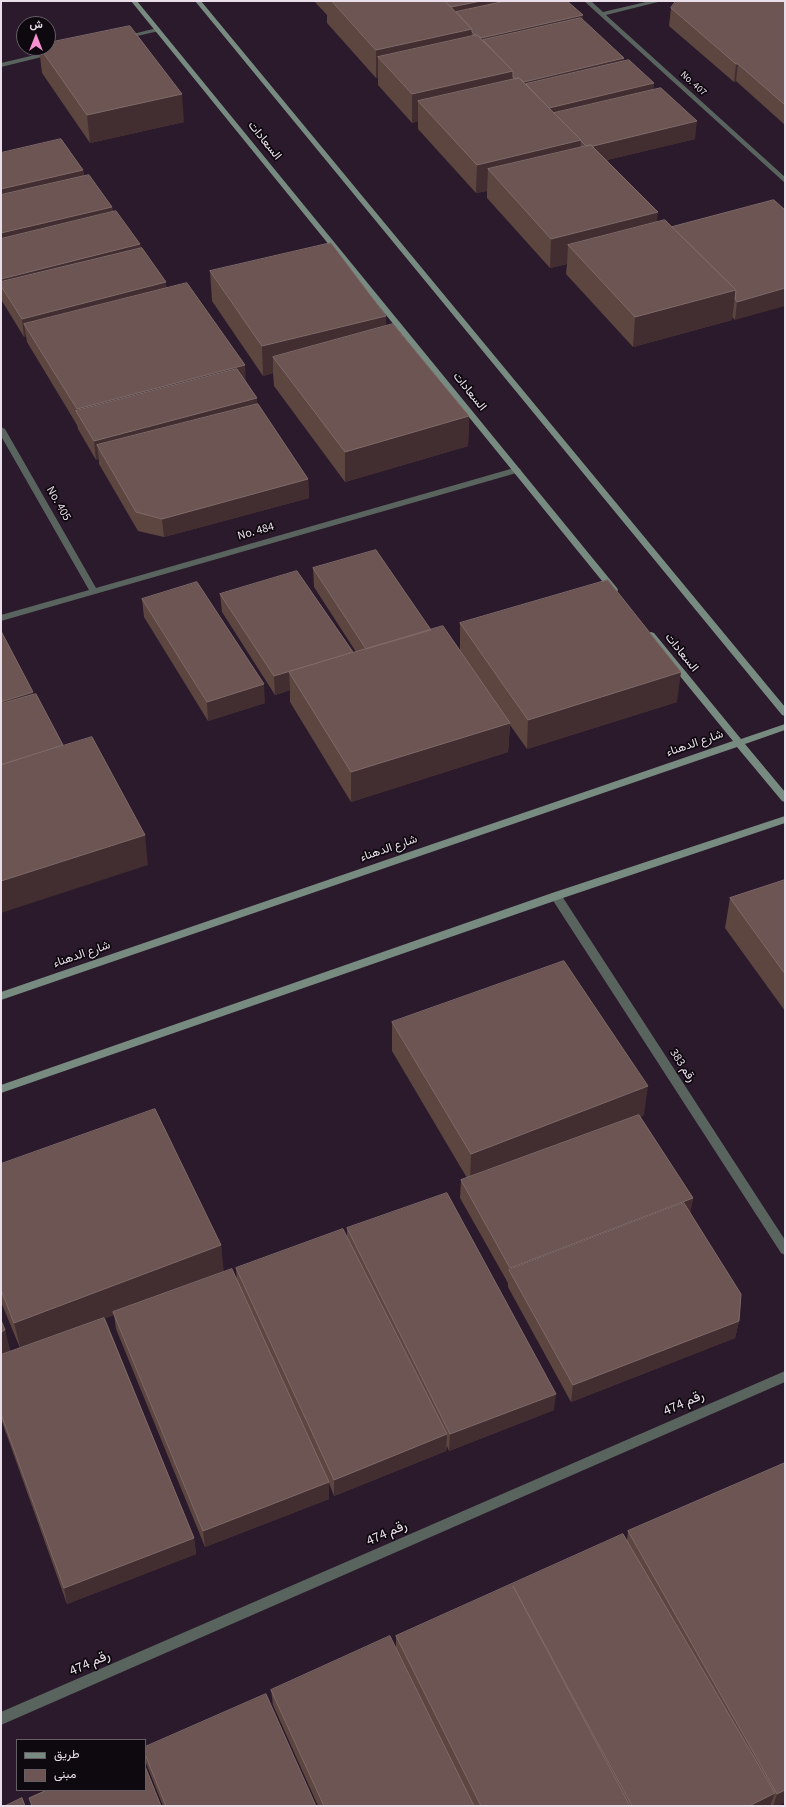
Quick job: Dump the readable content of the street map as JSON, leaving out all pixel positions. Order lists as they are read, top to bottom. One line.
{"streets":{"street":["No. 407","السعادات","No. 405","No. 484","شارع الدهناء","رقم 383","رقم 474"]},"crossings":[["السعادات","No. 484"],["السعادات","شارع الدهناء"],["No. 405","No. 484"]],"legend":["طريق","مبنى"],"north":"top"}
